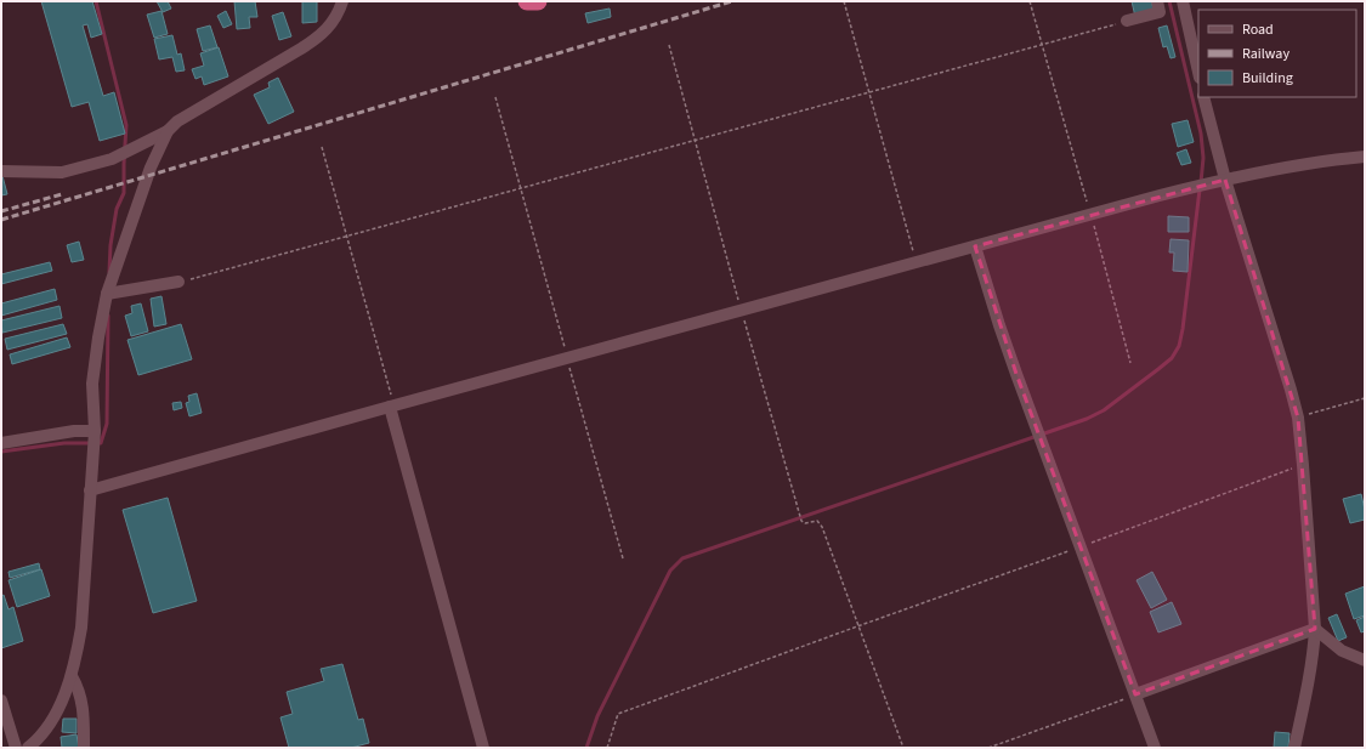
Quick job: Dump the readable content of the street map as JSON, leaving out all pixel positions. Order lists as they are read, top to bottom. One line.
{"legend":["Road","Railway","Building"]}
